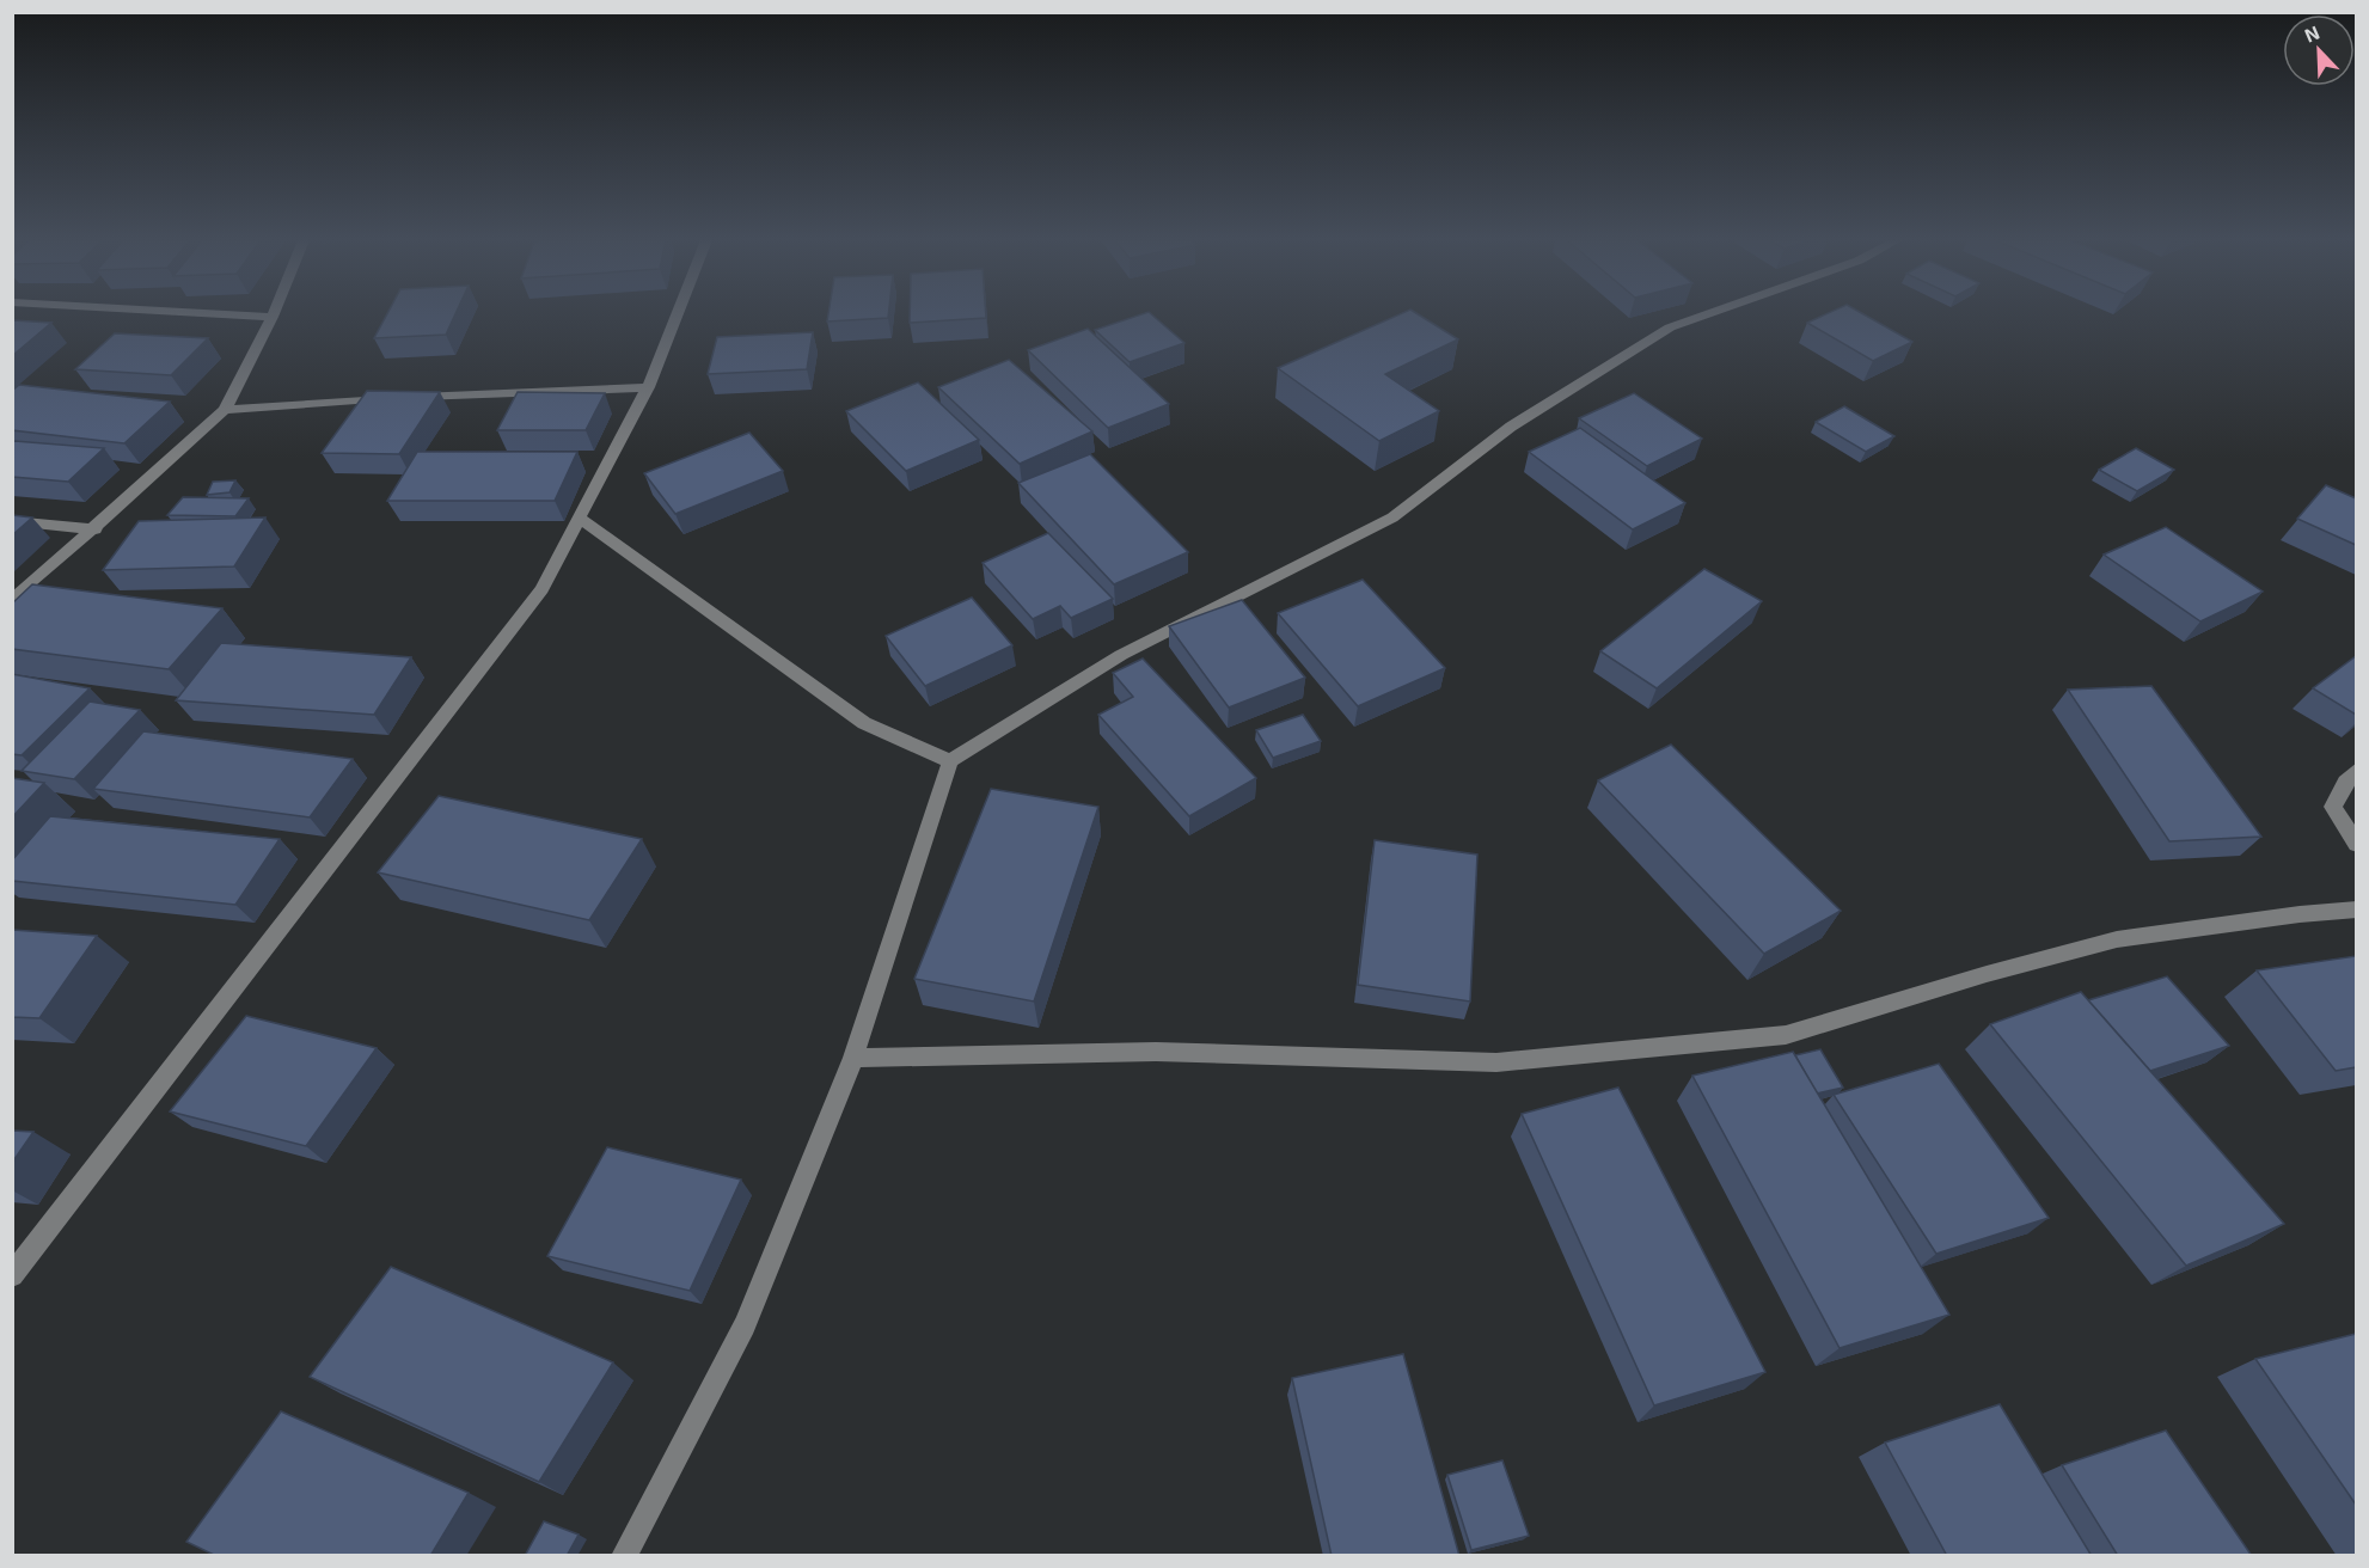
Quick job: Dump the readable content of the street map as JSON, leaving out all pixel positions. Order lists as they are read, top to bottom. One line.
{"north":"top left"}
